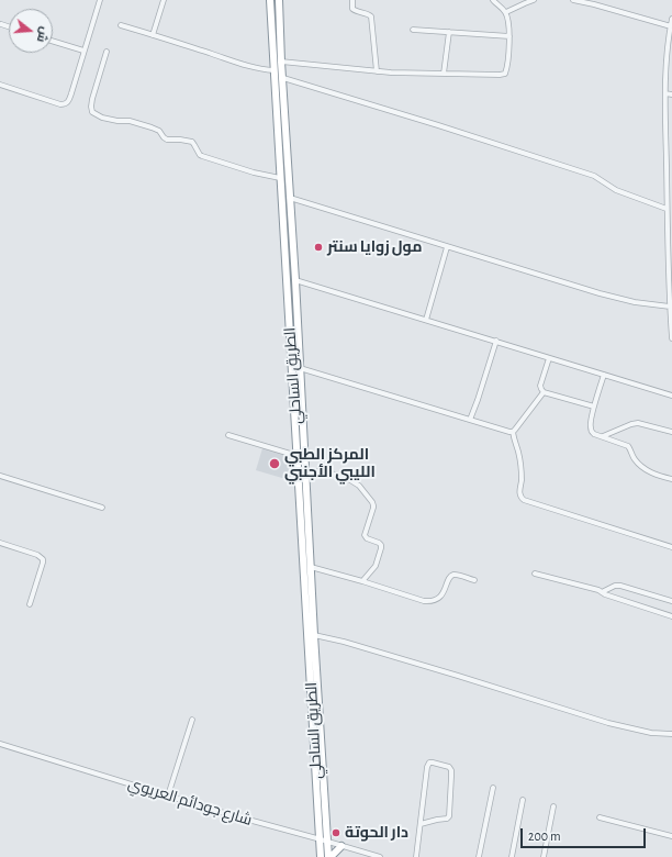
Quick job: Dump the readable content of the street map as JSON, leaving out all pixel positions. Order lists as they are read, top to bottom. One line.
{"streets":{"highway":["الطريق الساحلي"],"street":["شارع جودائم العريوي"]},"crossings":[["الطريق الساحلي","شارع جودائم العريوي"]],"places":["مول زوايا سنتر","المركز الطبي الليبي الأجنبي","دار الحوتة"],"scale_bar":"200 m","north":"right"}
